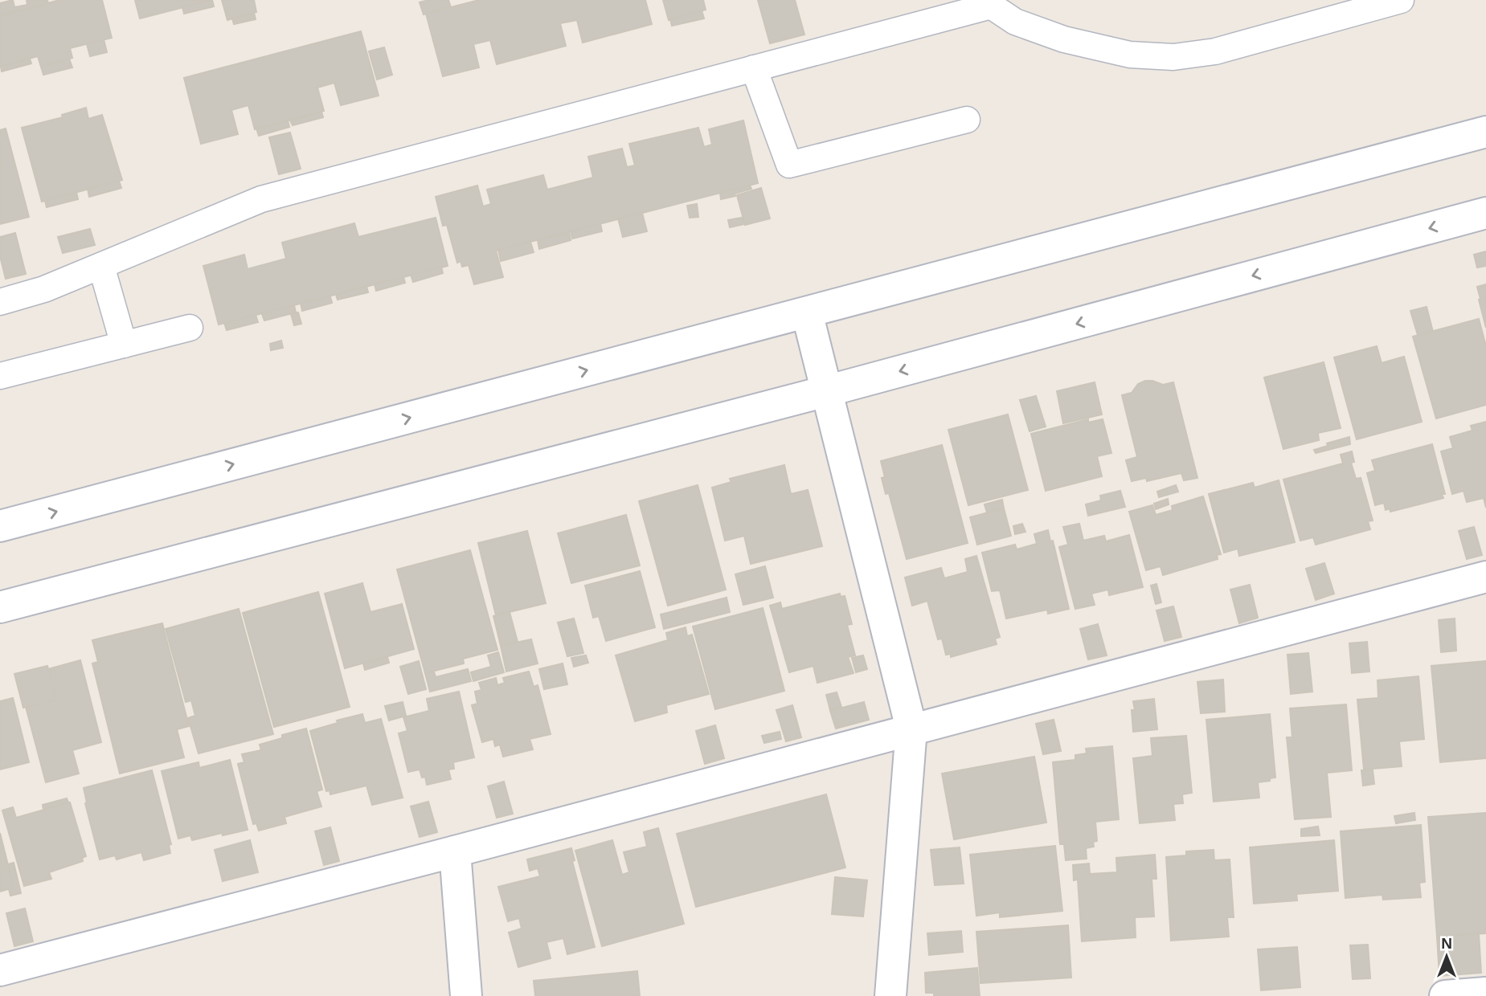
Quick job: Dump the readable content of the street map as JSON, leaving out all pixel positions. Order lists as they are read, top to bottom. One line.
{"north":"top"}
